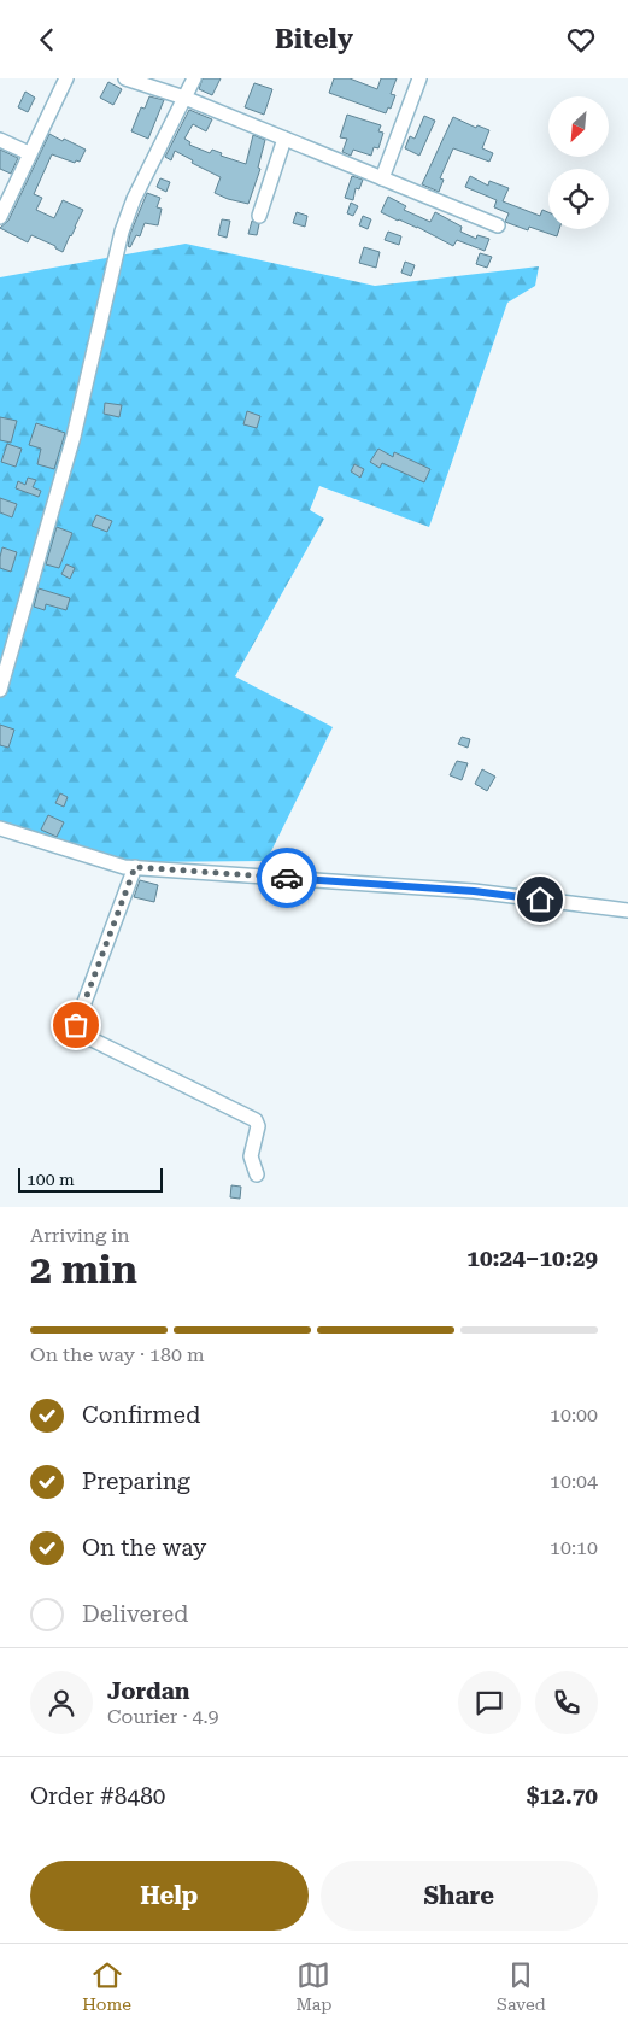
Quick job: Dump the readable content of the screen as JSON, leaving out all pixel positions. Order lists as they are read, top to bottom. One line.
{"scale_bar":"100 m","north":"bottom left","page":{"header":"Bitely","scale":"100 m","heading":["2 min","Arriving in","10:24–10:29"],"panel":["Jordan","Courier · 4.9","Order #8480","$12.70"],"bar":"On the way · 180 m","list":[["Confirmed","10:00"],["Preparing","10:04"],["On the way","10:10"],"Delivered"],"buttons":["Help","Share"],"tabs":["Home","Map","Saved"]}}
